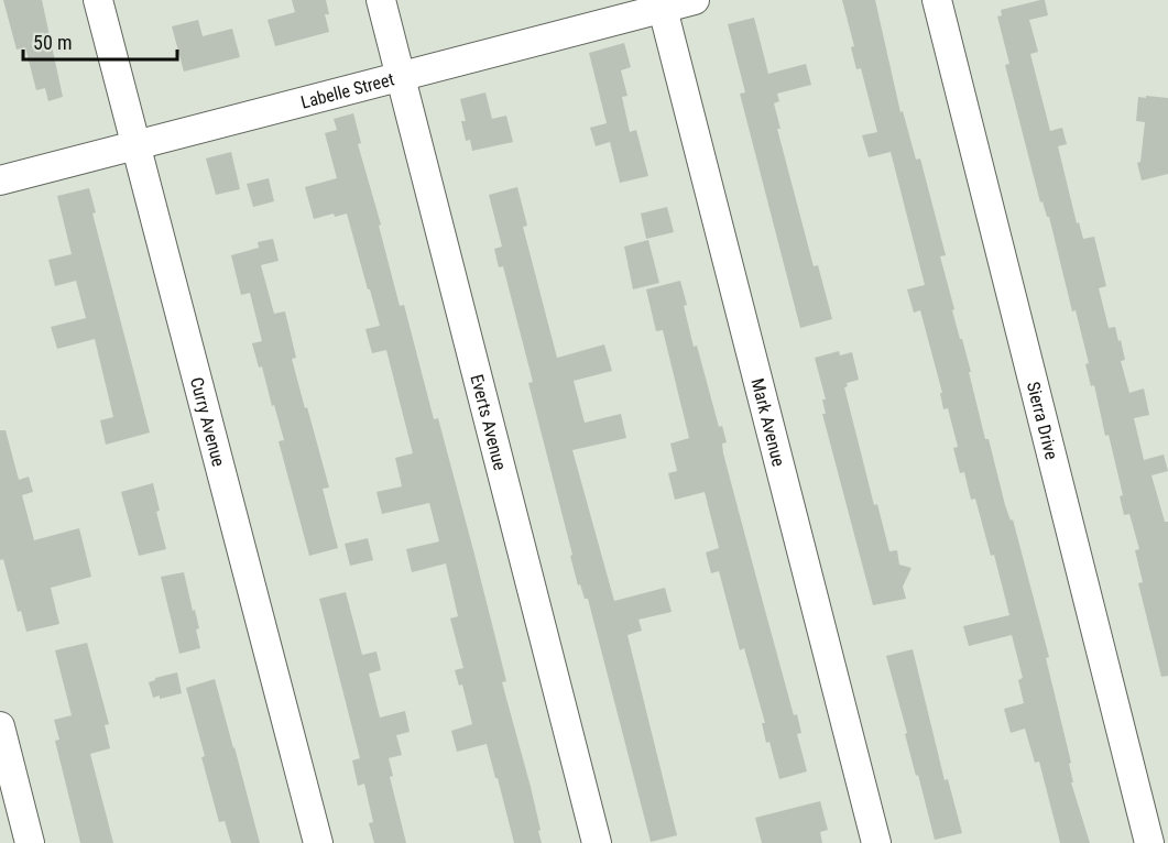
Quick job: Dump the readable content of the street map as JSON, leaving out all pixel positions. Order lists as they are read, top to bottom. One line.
{"streets":{"street":["Labelle Street","Curry Avenue","Everts Avenue","Mark Avenue","Sierra Drive"]},"crossings":[["Labelle Street","Curry Avenue"],["Labelle Street","Everts Avenue"],["Labelle Street","Mark Avenue"]],"scale_bar":"50 m"}
